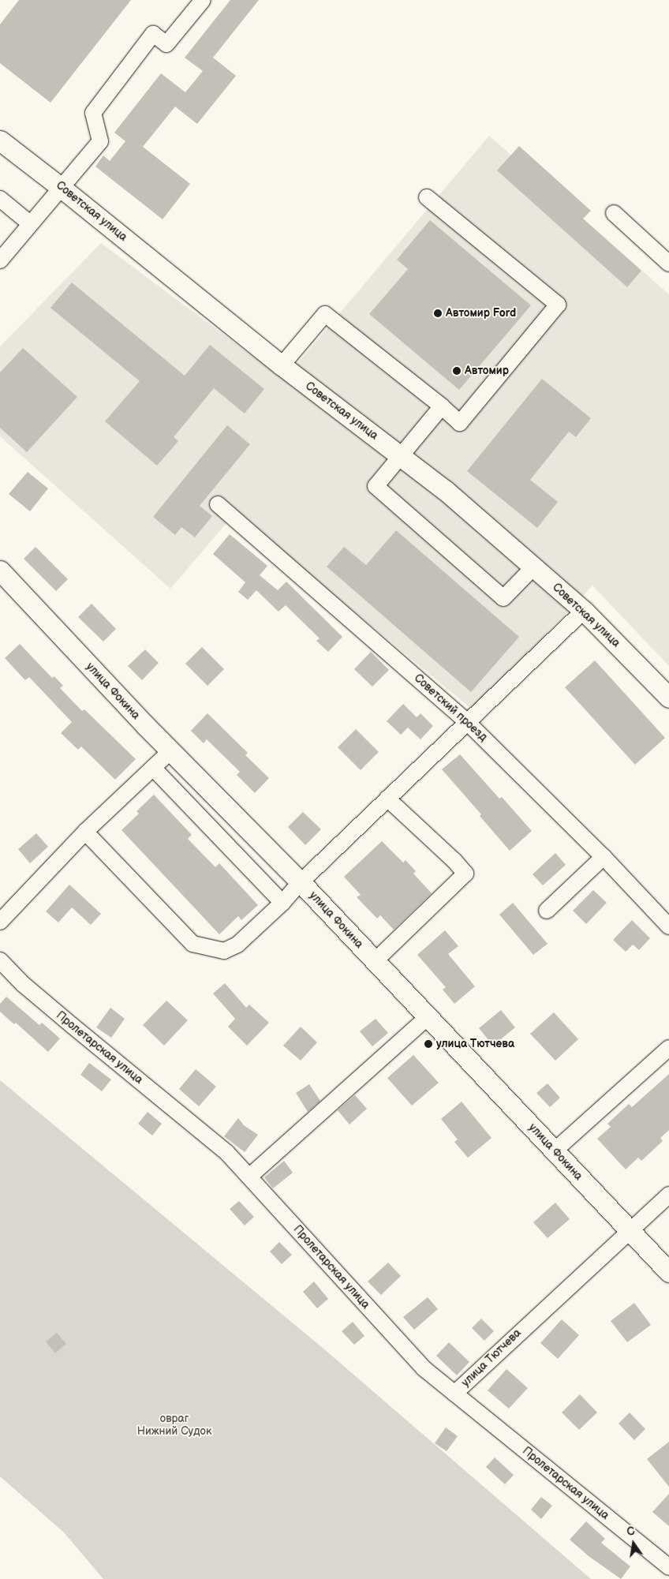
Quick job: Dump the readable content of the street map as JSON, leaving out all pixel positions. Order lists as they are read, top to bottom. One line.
{"streets":{"main road":["Советская улица","улица Фокина"],"street":["Советский проезд","Пролетарская улица","улица Тютчева"]},"crossings":[["улица Фокина","улица Тютчева"],["Пролетарская улица","улица Тютчева"]],"parks":["овраг Нижний Судок"],"places":["Автомир Ford","Автомир","улица Тютчева"],"north":"top"}
